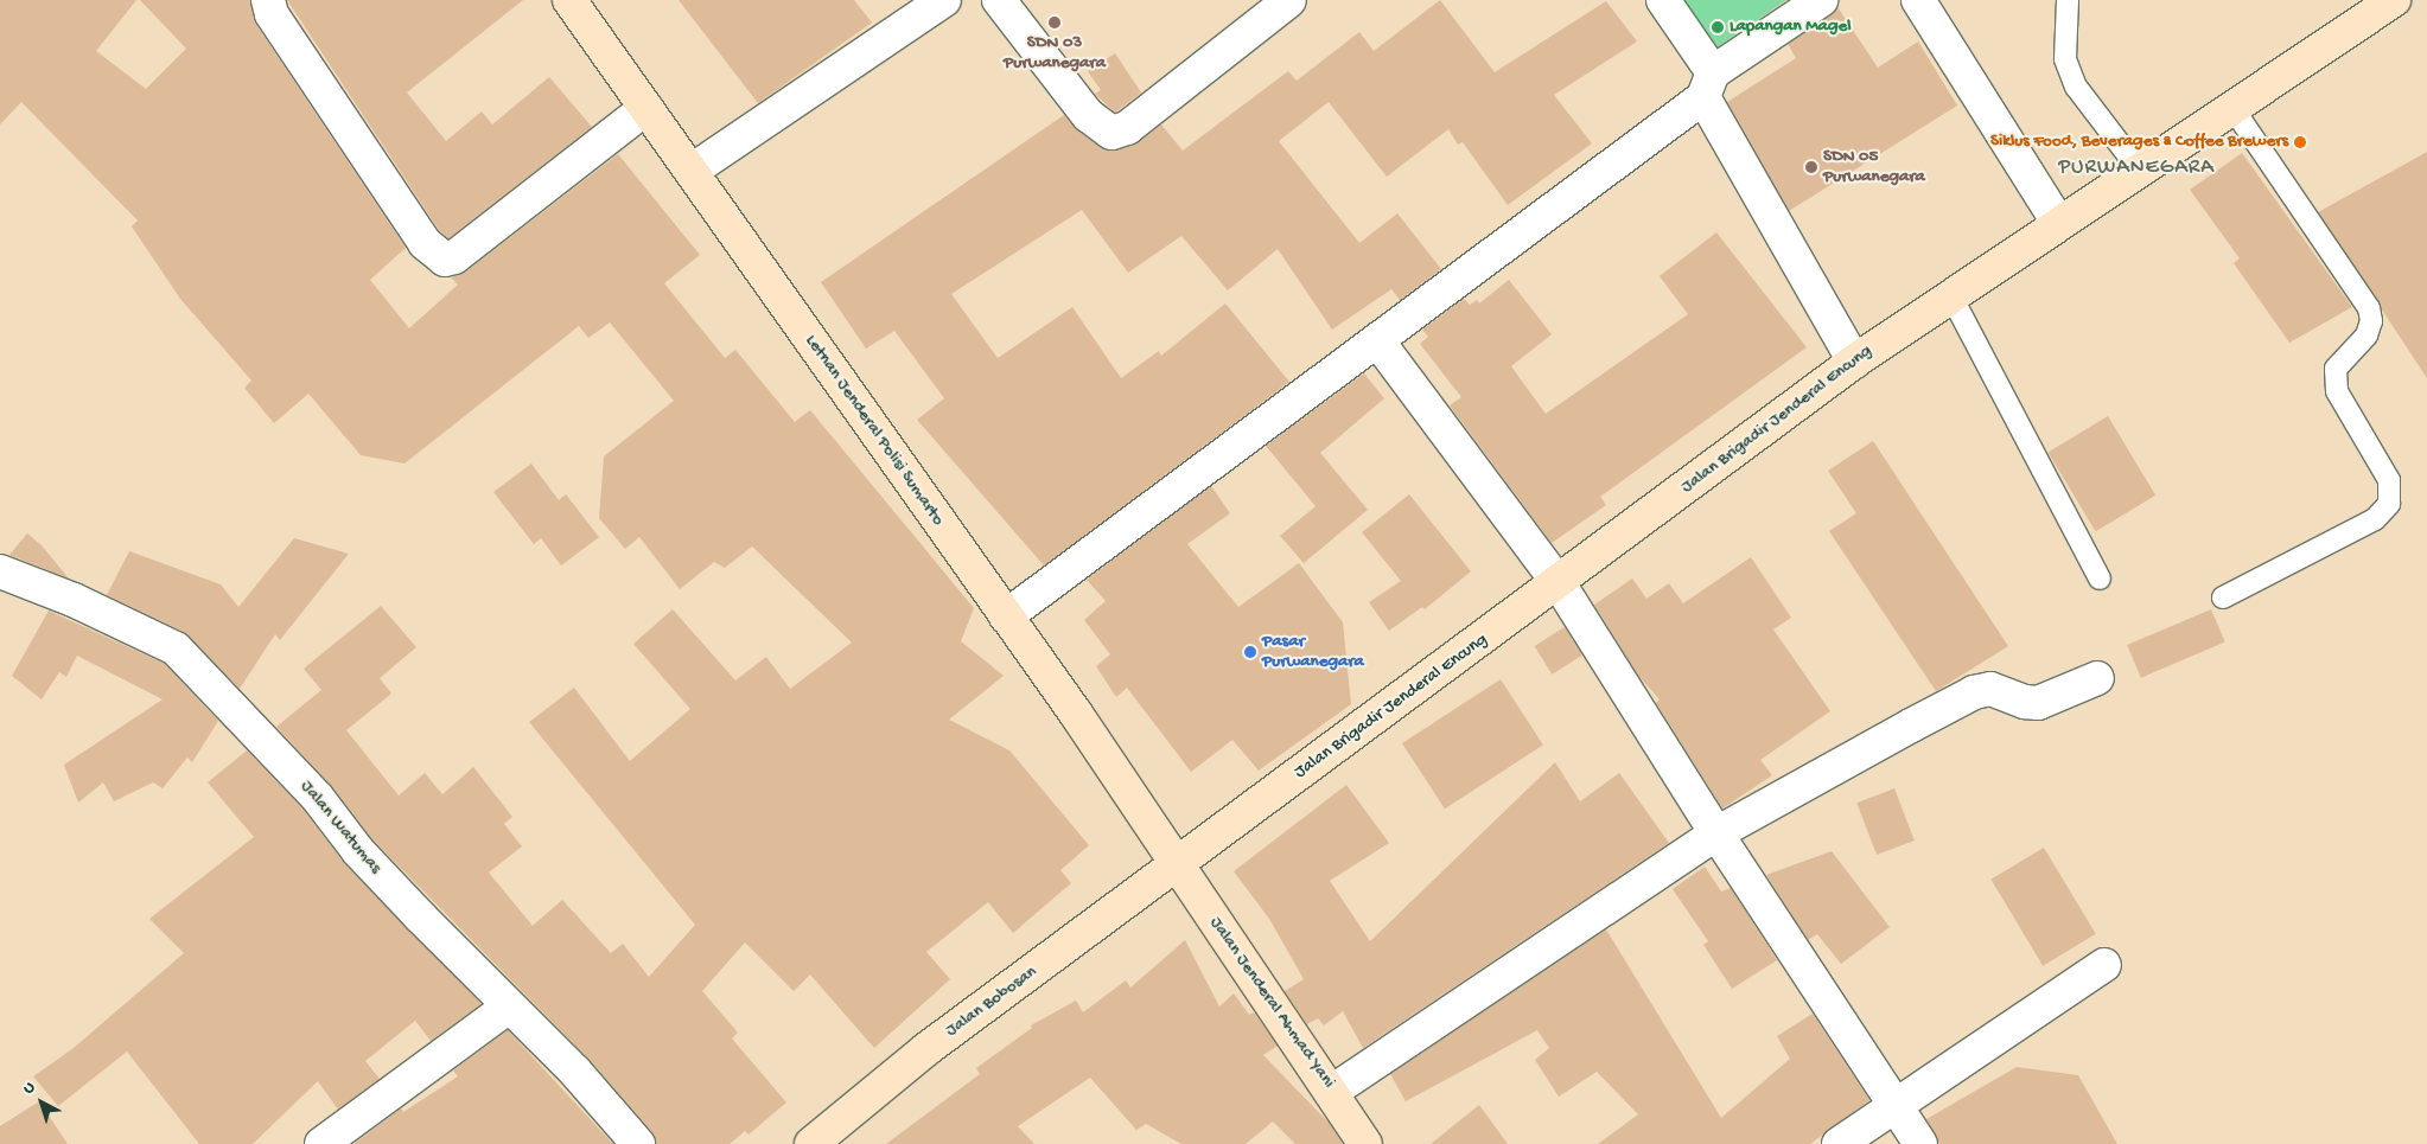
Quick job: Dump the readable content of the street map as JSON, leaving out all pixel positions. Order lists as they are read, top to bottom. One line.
{"streets":{"street":["Jalan Brigadir Jenderal Encung","Letnan Jenderal Polisi Sumarto","Jalan Watumas","Jalan Bobosan","Jalan Jenderal Ahmad Yani"]},"crossings":[["Jalan Brigadir Jenderal Encung","Letnan Jenderal Polisi Sumarto"],["Jalan Brigadir Jenderal Encung","Jalan Bobosan"],["Jalan Brigadir Jenderal Encung","Jalan Jenderal Ahmad Yani"],["Letnan Jenderal Polisi Sumarto","Jalan Bobosan"],["Letnan Jenderal Polisi Sumarto","Jalan Jenderal Ahmad Yani"],["Jalan Bobosan","Jalan Jenderal Ahmad Yani"]],"districts":["PURWANEGARA"],"places":["SDN 03 Purwanegara","Lapangan Magel","Siklus Food, Beverages & Coffee Brewers","SDN 05 Purwanegara","Pasar Purwanegara"],"north":"top left"}
